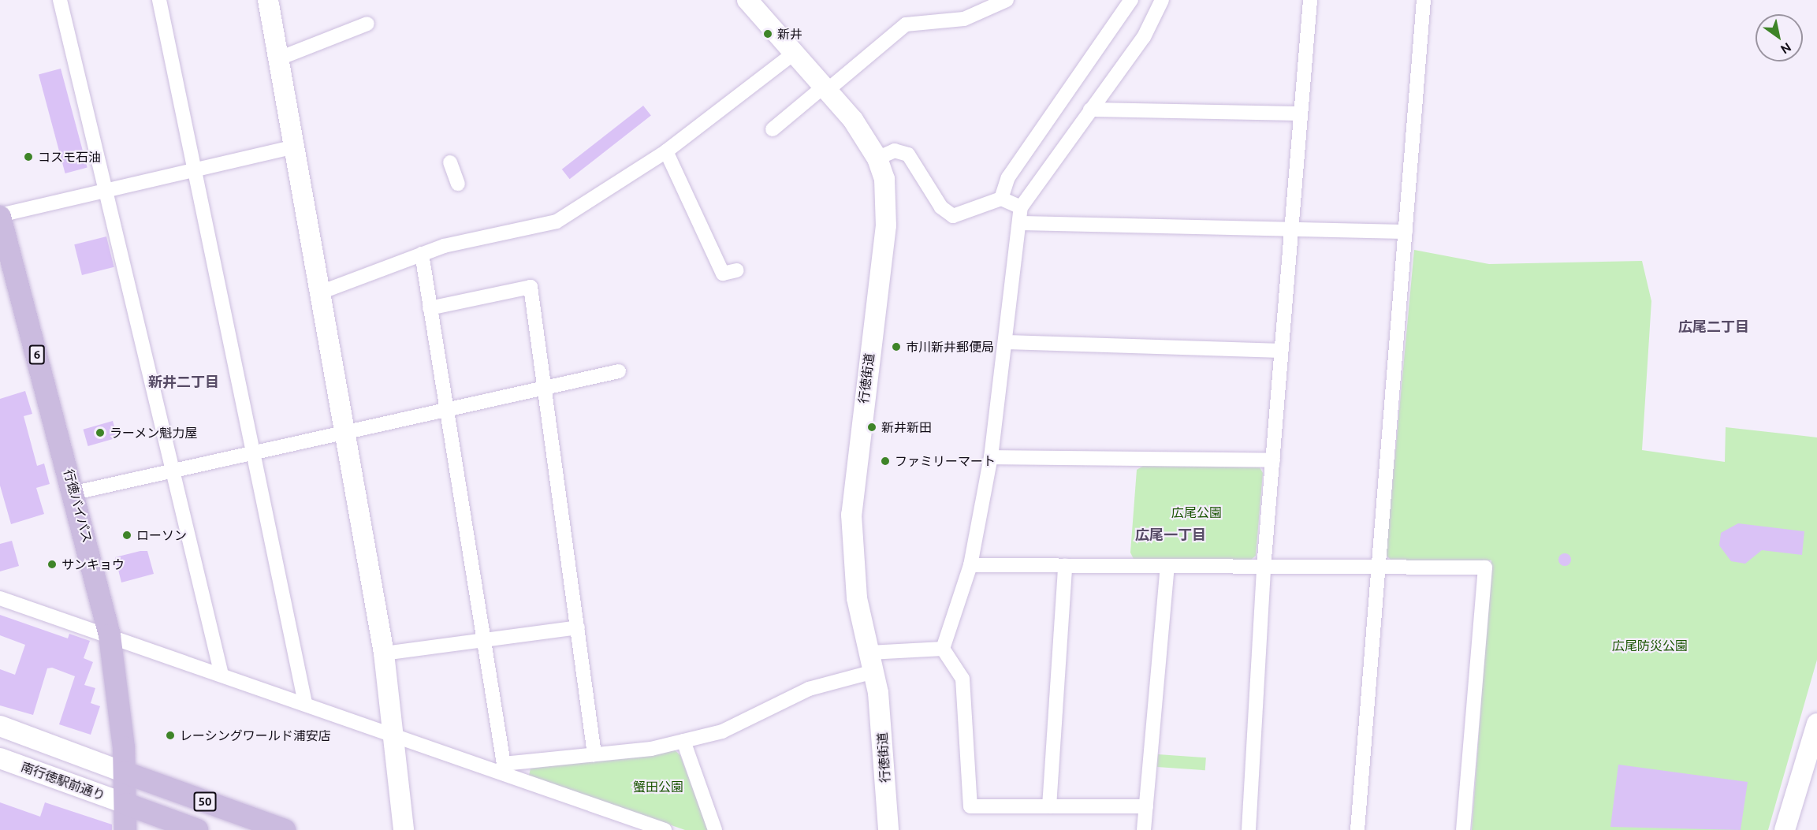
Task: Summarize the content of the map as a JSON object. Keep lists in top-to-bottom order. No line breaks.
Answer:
{"streets":{"main road":["6","行徳バイパス","50"],"street":["行徳街道","南行徳駅前通り"]},"crossings":[["行徳バイパス","南行徳駅前通り"],["行徳バイパス","50"],["南行徳駅前通り","50"]],"districts":["広尾二丁目","新井二丁目","広尾一丁目"],"parks":["広尾公園","広尾防災公園","蟹田公園"],"places":["新井","コスモ石油","市川新井郵便局","新井新田","ラーメン魁力屋","ファミリーマート","ローソン","サンキョウ","レーシングワールド浦安店"],"north":"bottom right"}
